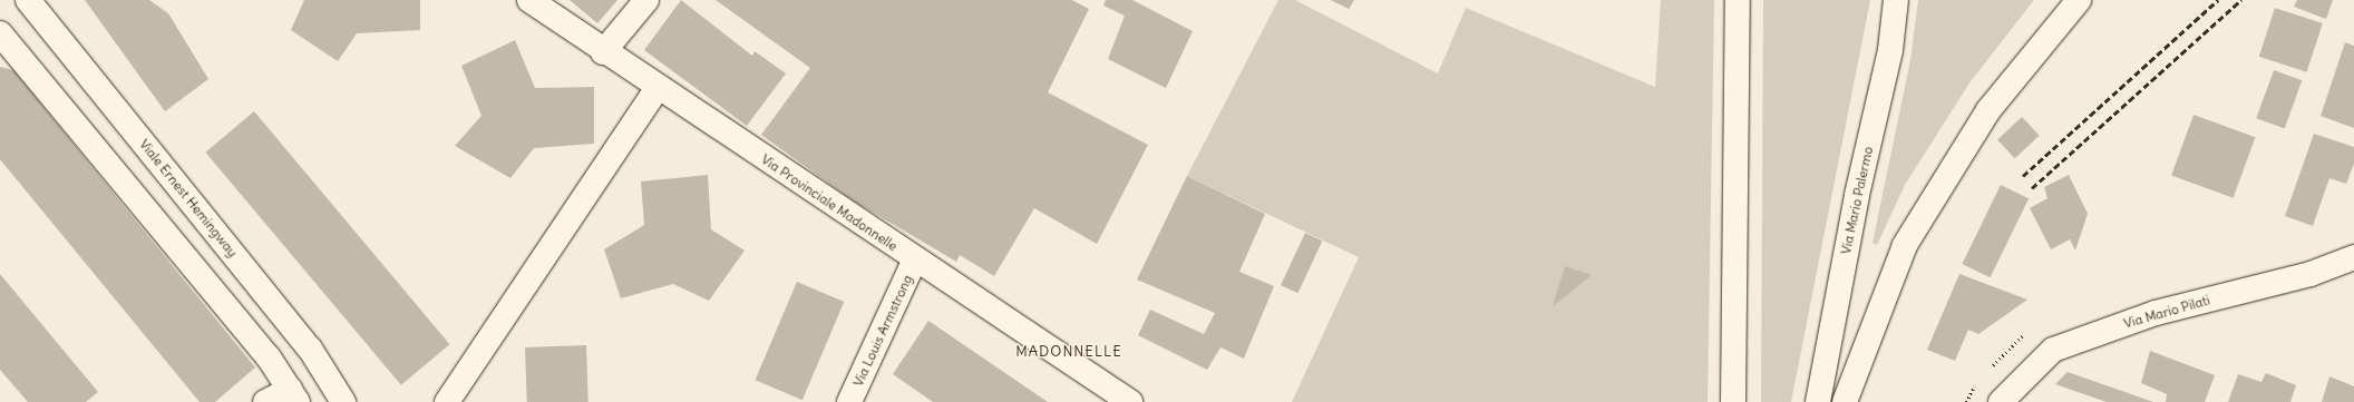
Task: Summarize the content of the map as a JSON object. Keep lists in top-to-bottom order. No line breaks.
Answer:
{"streets":{"street":["Viale Ernest Hemingway","Via Mario Palermo","Via Provinciale Madonnelle","Via Mario Pilati","Via Louis Armstrong"]},"crossings":[["Via Provinciale Madonnelle","Via Louis Armstrong"]],"districts":["MADONNELLE"]}
